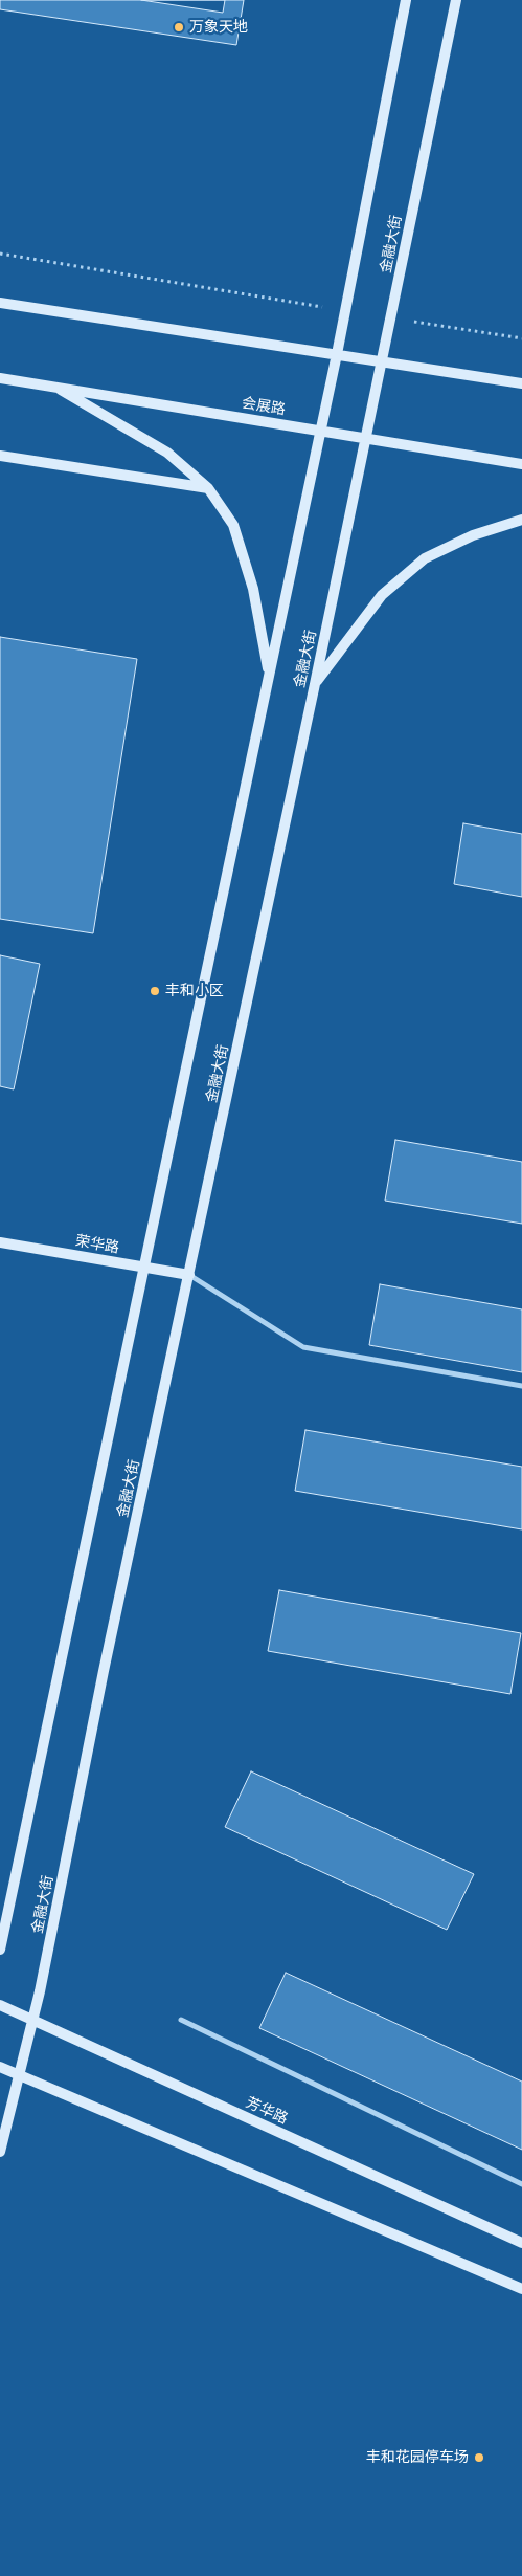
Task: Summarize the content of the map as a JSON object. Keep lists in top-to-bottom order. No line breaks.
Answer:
{"streets":{"street":["金融大街","会展路","荣华路","芳华路"]},"crossings":[["金融大街","会展路"],["金融大街","荣华路"],["金融大街","芳华路"]],"places":["万象天地","丰和小区","丰和花园停车场"]}
